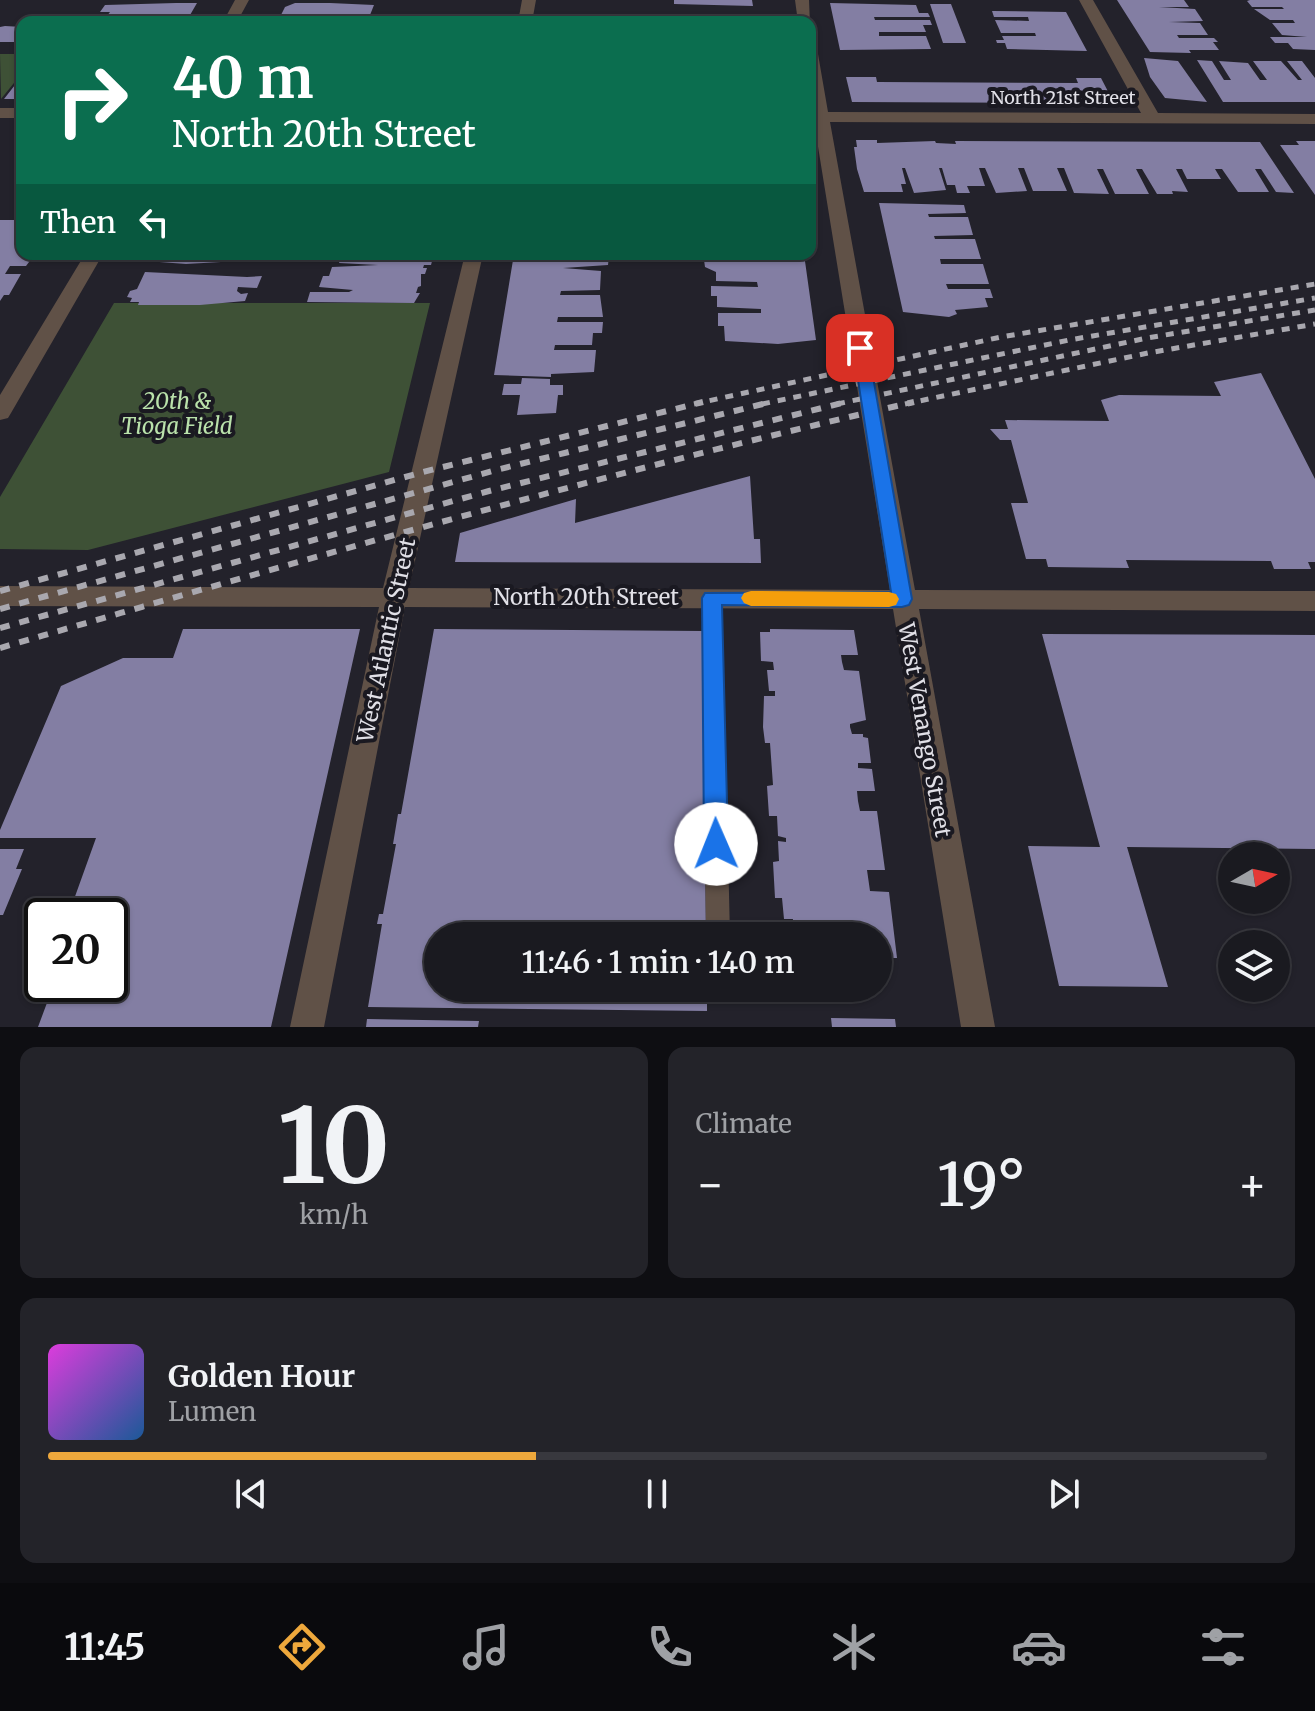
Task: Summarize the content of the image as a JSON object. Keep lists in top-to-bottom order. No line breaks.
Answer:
{"streets":{"street":["North 21st Street","North 20th Street","West Atlantic Street","West Venango Street"]},"crossings":[["North 20th Street","West Atlantic Street"],["North 20th Street","West Venango Street"]],"parks":["20th & Tioga Field"],"north":"right","page":{"turn":["40 m","North 20th Street"],"then":"Then","limit":"20","trip":"11:46 · 1 min · 140 m","tile":[["10","km/h"],"Climate"],"heat":["−","19°","+"],"song":["Golden Hour","Lumen"],"tabs":"11:45"}}
